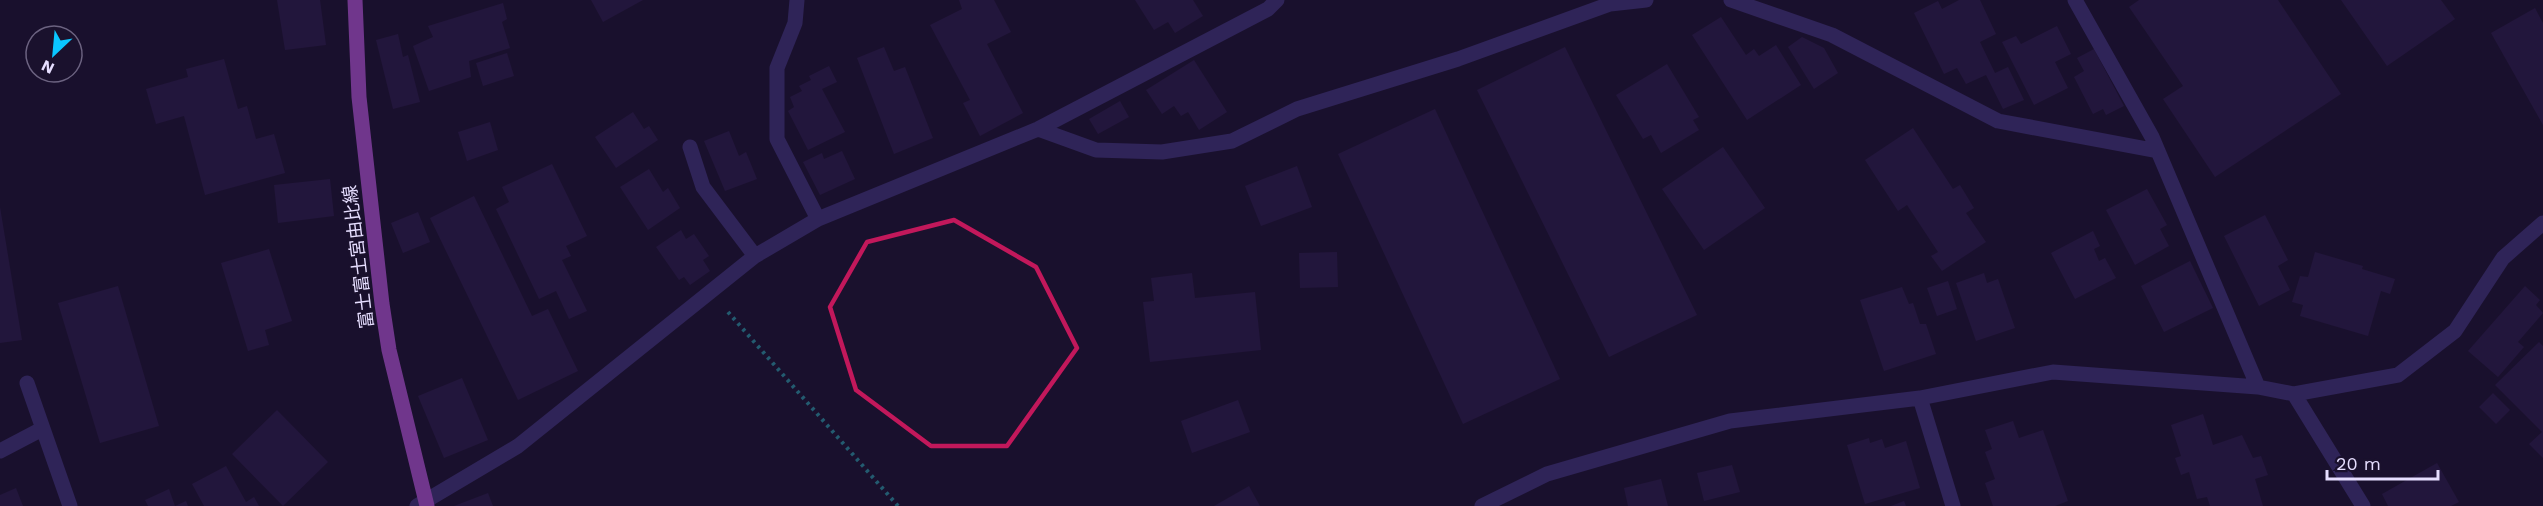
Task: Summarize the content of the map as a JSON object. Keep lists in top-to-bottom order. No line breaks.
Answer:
{"streets":{"main road":["富士富士宮由比線"]},"scale_bar":"20 m","north":"bottom left"}
